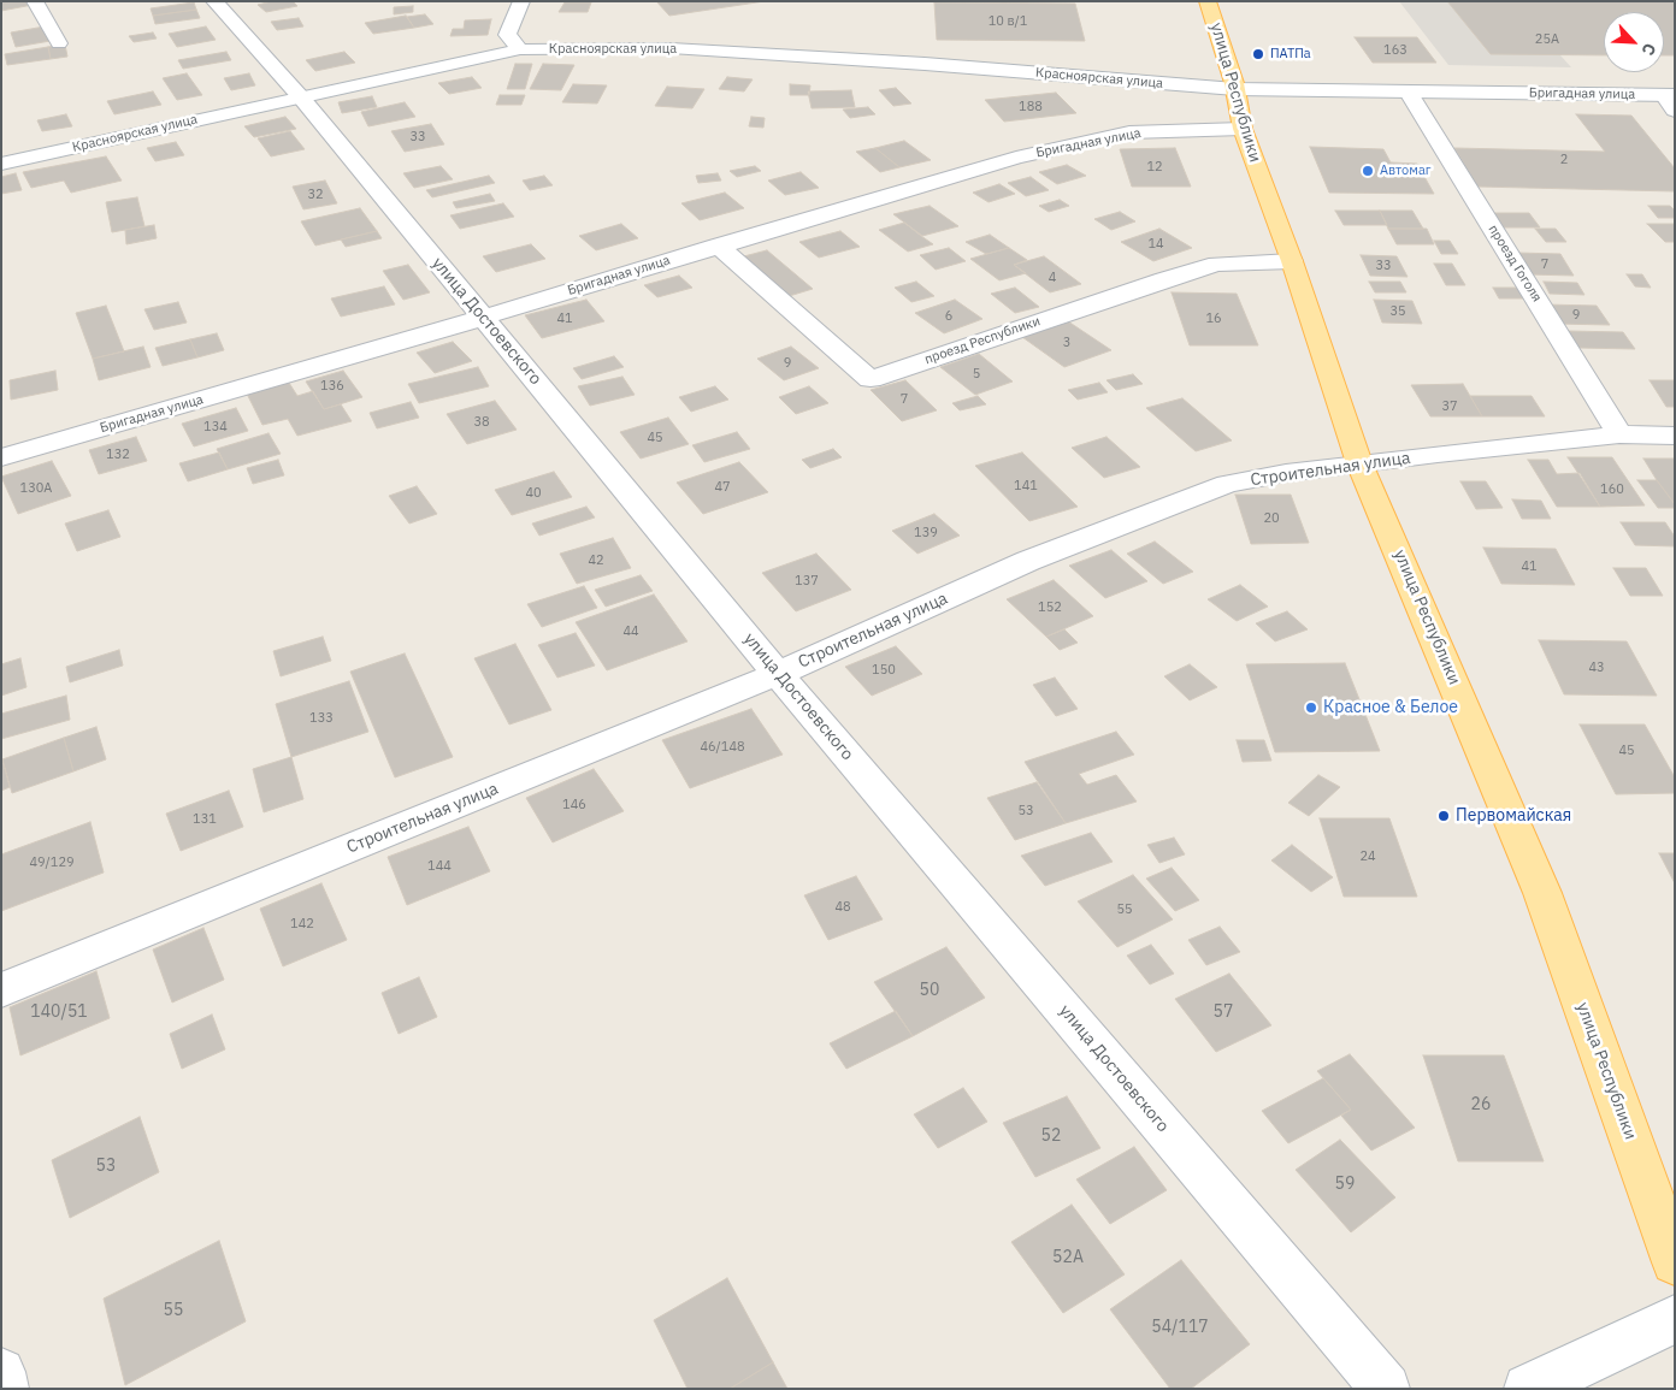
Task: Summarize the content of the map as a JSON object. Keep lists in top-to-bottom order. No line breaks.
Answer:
{"streets":{"main road":["улица Республики"],"street":["Красноярская улица","Бригадная улица","проезд Гоголя","улица Достоевского","проезд Республики","Строительная улица"]},"crossings":[["Красноярская улица","улица Республики"],["Красноярская улица","Бригадная улица"],["Красноярская улица","улица Достоевского"],["улица Республики","Бригадная улица"],["улица Республики","проезд Республики"],["улица Республики","Строительная улица"],["Бригадная улица","проезд Гоголя"],["Бригадная улица","улица Достоевского"],["Бригадная улица","проезд Республики"],["проезд Гоголя","Строительная улица"],["улица Достоевского","Строительная улица"]],"places":["ПАТПа","Автомаг","Красное & Белое","Первомайская"],"house_numbers":["10 в/1","25А","163","188","33","2","12","32","14","7","33","4","35","9","6","41","16","3","9","5","136","7","37","38","134","45","132","141","47","130А","160","40","20","139","42","41","137","152","44","43","150","133","46/148","45","146","53","131","24","49/129","144","48","55","142","50","140/51","57","26","52","53","59","52А","55","54/117"],"north":"bottom right"}
